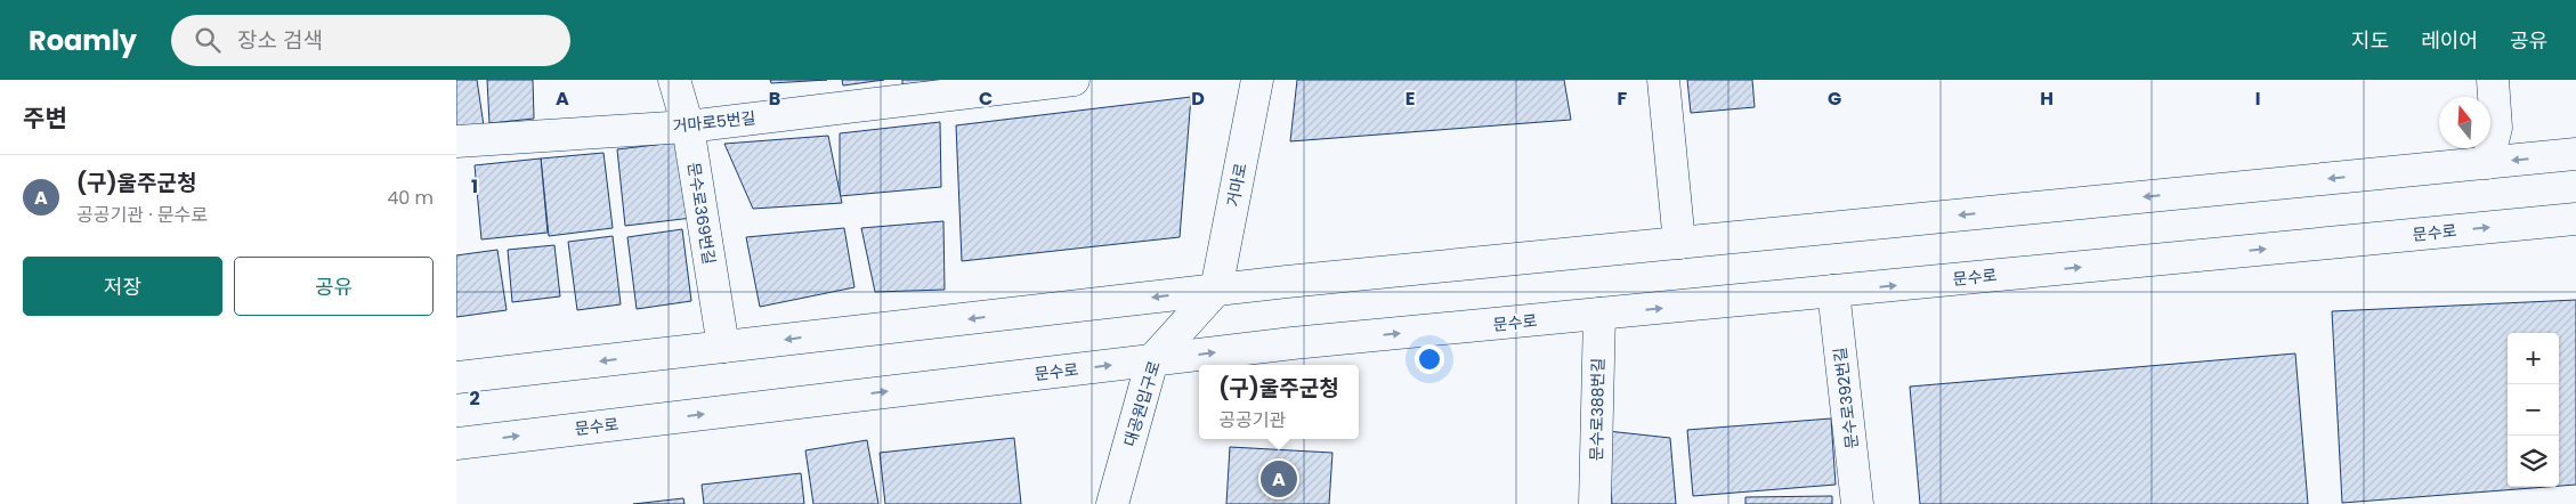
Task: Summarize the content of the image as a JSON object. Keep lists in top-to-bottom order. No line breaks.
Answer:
{"streets":{"main road":["거마로5번길","거마로","문수로369번길","문수로","문수로392번길","대공원입구로","문수로388번길"]},"crossings":[["거마로5번길","문수로369번길"],["거마로","대공원입구로"],["문수로","문수로392번길"],["문수로","대공원입구로"],["문수로","문수로388번길"]],"north":"top","page":{"header":"Roamly","search":"장소 검색","nav":["지도","레이어","공유"],"heading":"주변","list":[{"mark":"A","name":"(구)울주군청","note":"공공기관 · 문수로","value":"40 m"}],"buttons":["저장","공유"],"map_buttons":["+","−"],"popup":["(구)울주군청","공공기관"],"pins":"A"},"grid":{"columns":["A","B","C","D","E","F","G","H","I"],"rows":["1","2"]}}
